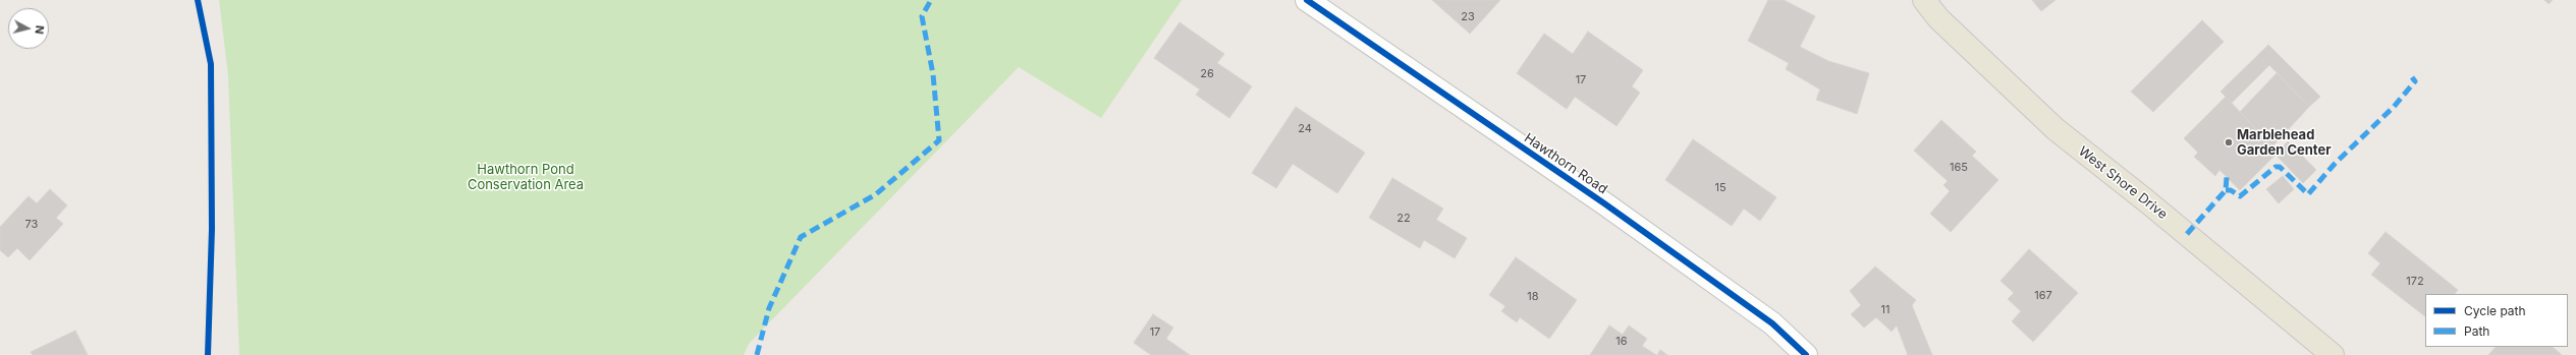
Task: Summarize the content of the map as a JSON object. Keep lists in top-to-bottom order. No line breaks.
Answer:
{"streets":{"main road":["West Shore Drive"],"street":["Hawthorn Road"]},"parks":["Hawthorn Pond Conservation Area"],"places":["Marblehead Garden Center"],"house_numbers":["23","26","17","24","165","15","22","73","172","167","18","11","17","16"],"legend":["Cycle path","Path"],"north":"right"}
